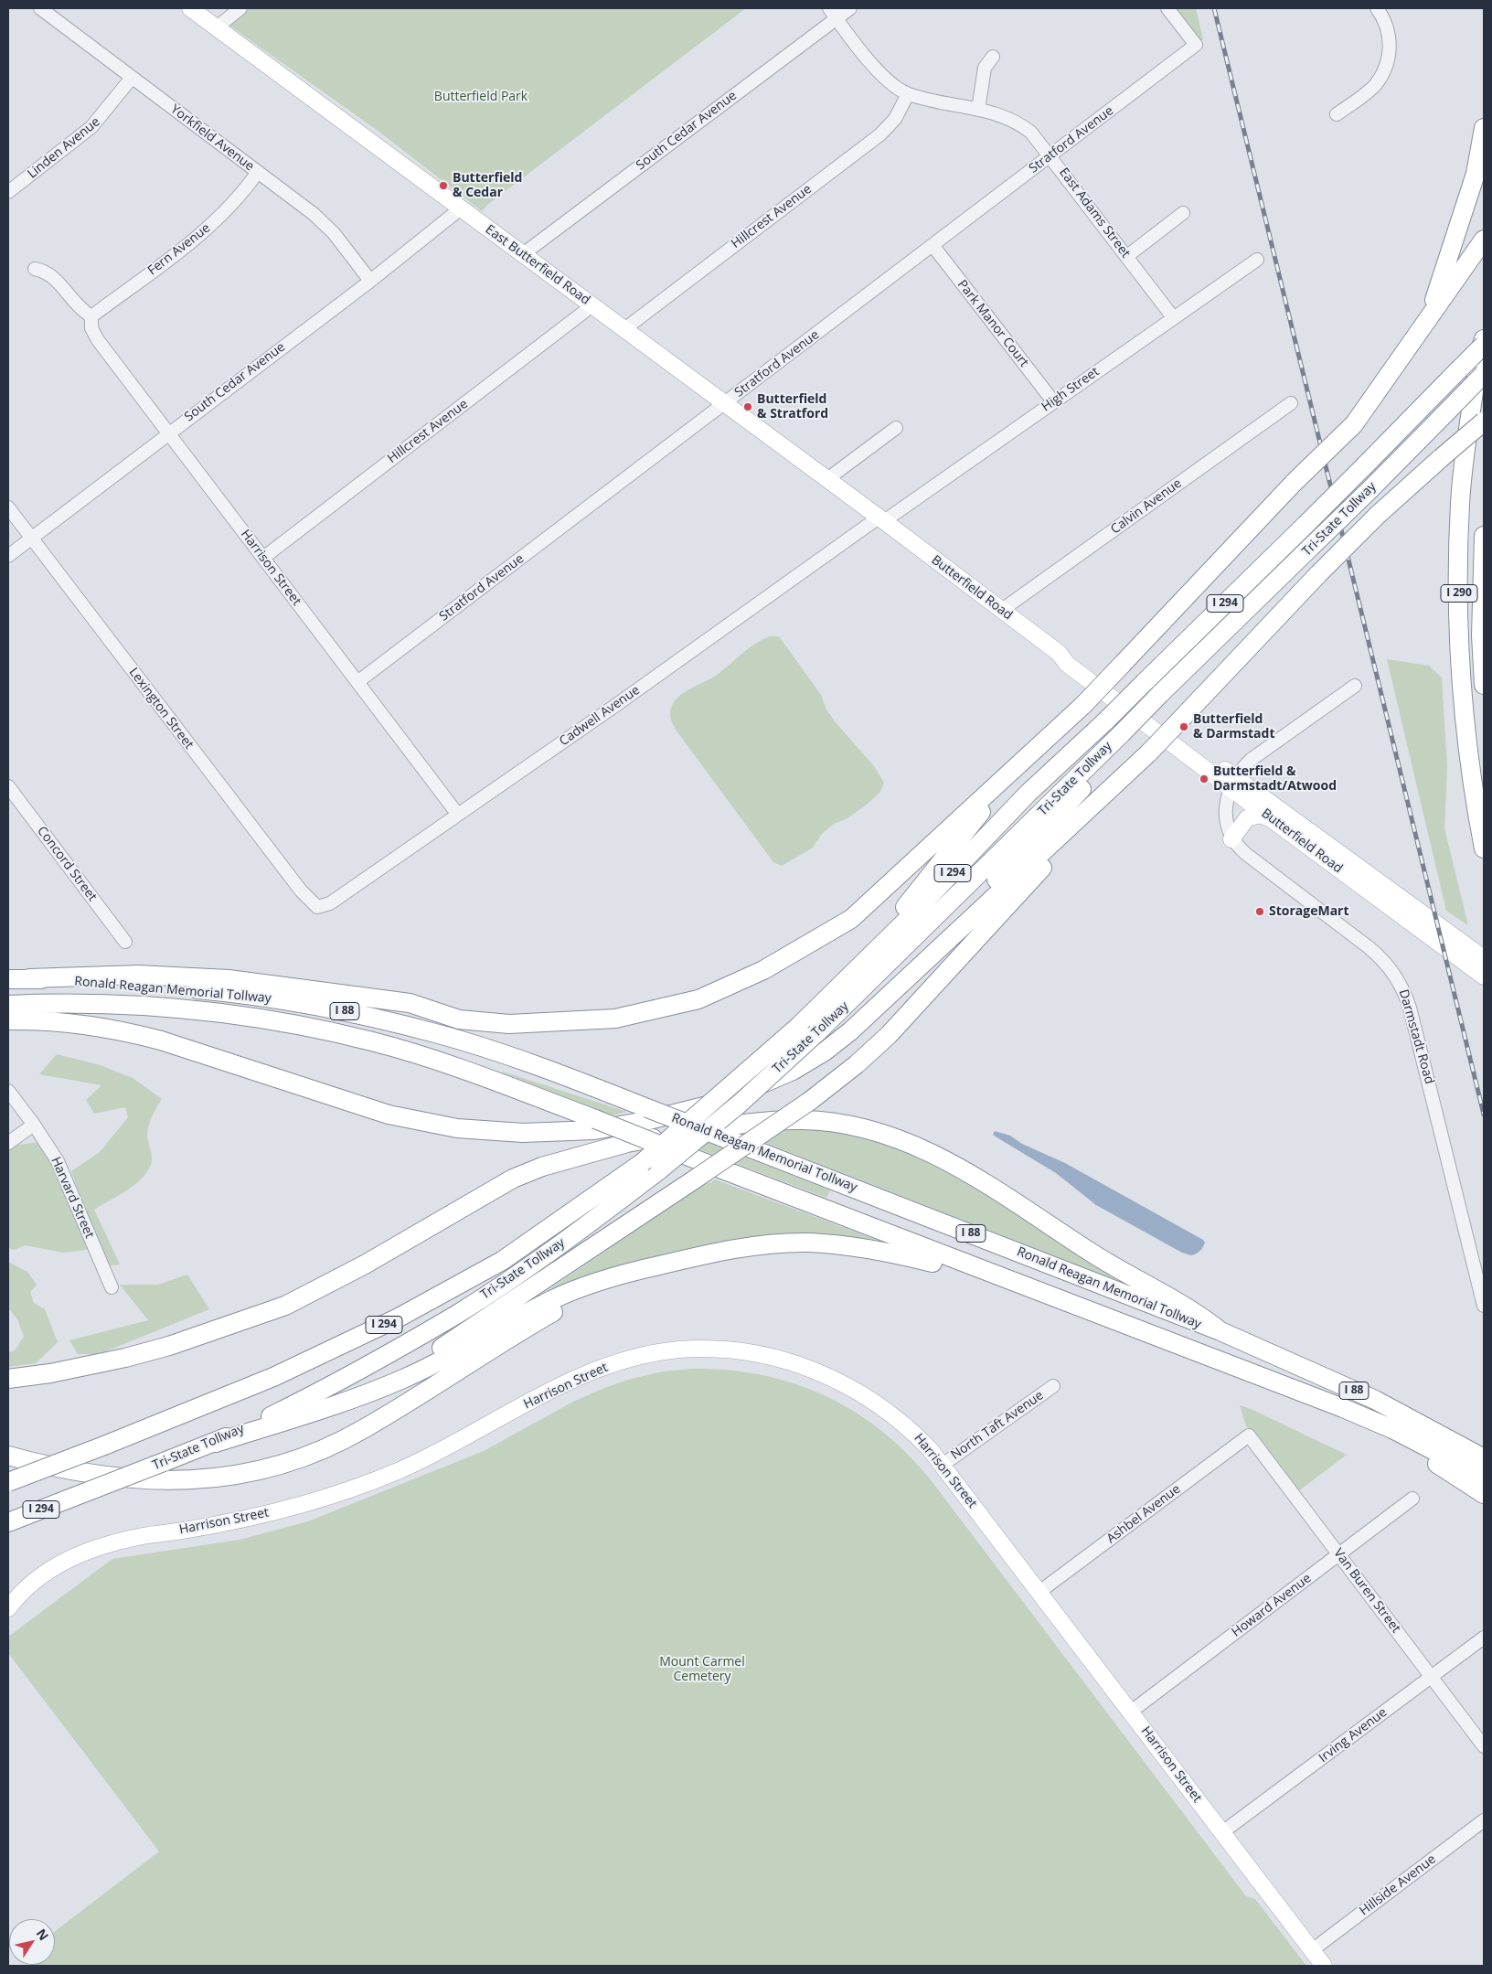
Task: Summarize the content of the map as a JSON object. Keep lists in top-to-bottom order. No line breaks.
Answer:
{"streets":{"highway":["Tri-State Tollway","I 290","I 294","Ronald Reagan Memorial Tollway","I 88"],"main road":["East Butterfield Road","Harrison Street","Butterfield Road"],"street":["South Cedar Avenue","Yorkfield Avenue","Stratford Avenue","Linden Avenue","East Adams Street","Hillcrest Avenue","Fern Avenue","Park Manor Court","High Street","Calvin Avenue","Lexington Street","Cadwell Avenue","Concord Street","Darmstadt Road","Harvard Street","North Taft Avenue","Ashbel Avenue","Van Buren Street","Howard Avenue","Irving Avenue","Hillside Avenue"]},"crossings":[["South Cedar Avenue","Yorkfield Avenue"],["South Cedar Avenue","East Adams Street"],["South Cedar Avenue","East Butterfield Road"],["South Cedar Avenue","Harrison Street"],["South Cedar Avenue","Lexington Street"],["Yorkfield Avenue","Linden Avenue"],["Yorkfield Avenue","Fern Avenue"],["Stratford Avenue","East Adams Street"],["Stratford Avenue","East Butterfield Road"],["Stratford Avenue","Park Manor Court"],["Stratford Avenue","Harrison Street"],["East Adams Street","Hillcrest Avenue"],["East Adams Street","High Street"],["Hillcrest Avenue","East Butterfield Road"],["Hillcrest Avenue","Harrison Street"],["Fern Avenue","Harrison Street"],["East Butterfield Road","High Street"],["East Butterfield Road","Butterfield Road"],["East Butterfield Road","Cadwell Avenue"],["Park Manor Court","High Street"],["High Street","Butterfield Road"],["High Street","Cadwell Avenue"],["Calvin Avenue","Butterfield Road"],["Harrison Street","Cadwell Avenue"],["Harrison Street","North Taft Avenue"],["Harrison Street","Ashbel Avenue"],["Harrison Street","Howard Avenue"],["Harrison Street","Irving Avenue"],["Harrison Street","Hillside Avenue"],["Butterfield Road","Cadwell Avenue"],["Lexington Street","Cadwell Avenue"],["Ashbel Avenue","Van Buren Street"],["Van Buren Street","Howard Avenue"],["Van Buren Street","Irving Avenue"]],"parks":["Butterfield Park","Mount Carmel Cemetery"],"places":["Butterfield & Cedar","Butterfield & Stratford","Butterfield & Darmstadt","Butterfield & Darmstadt/Atwood","StorageMart"],"north":"top right"}
